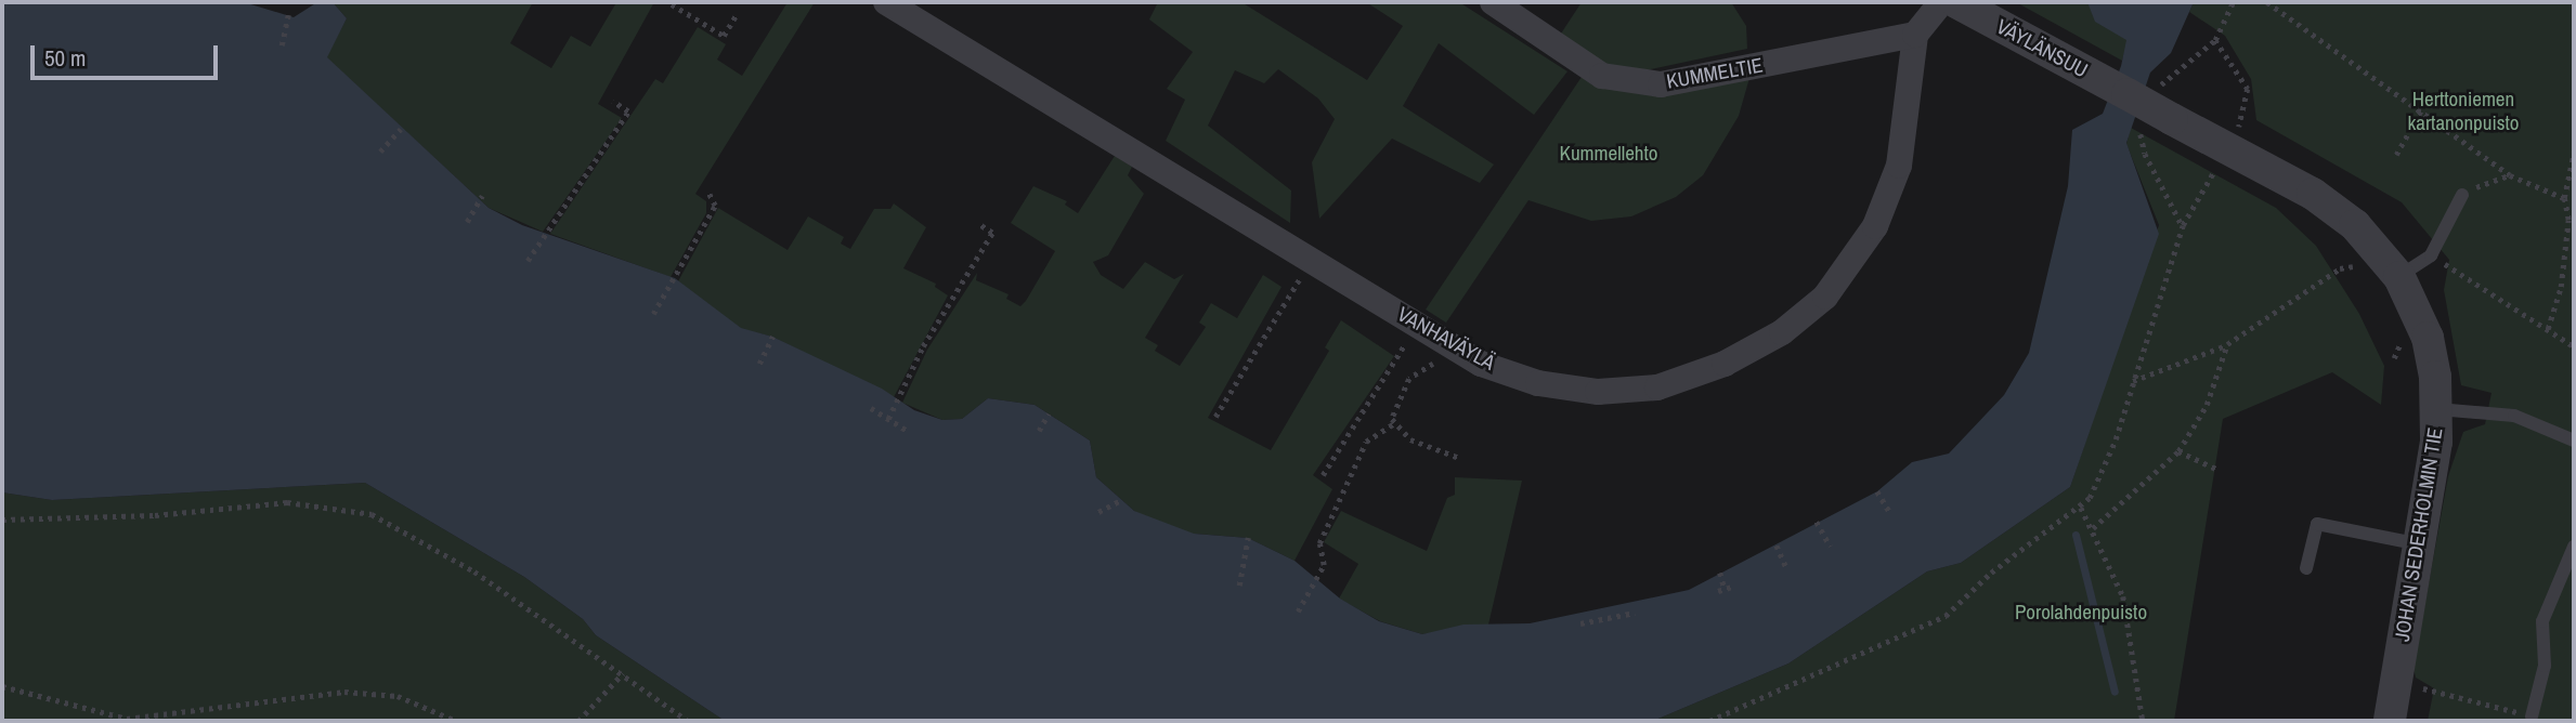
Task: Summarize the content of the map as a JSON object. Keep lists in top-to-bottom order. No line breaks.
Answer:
{"streets":{"street":["VÄYLÄNSUU","KUMMELTIE","VANHAVÄYLÄ","JOHAN SEDERHOLMIN TIE"]},"crossings":[["VÄYLÄNSUU","JOHAN SEDERHOLMIN TIE"],["KUMMELTIE","VANHAVÄYLÄ"]],"parks":["Herttoniemen kartanonpuisto","Kummellehto","Porolahdenpuisto"],"scale_bar":"50 m"}
